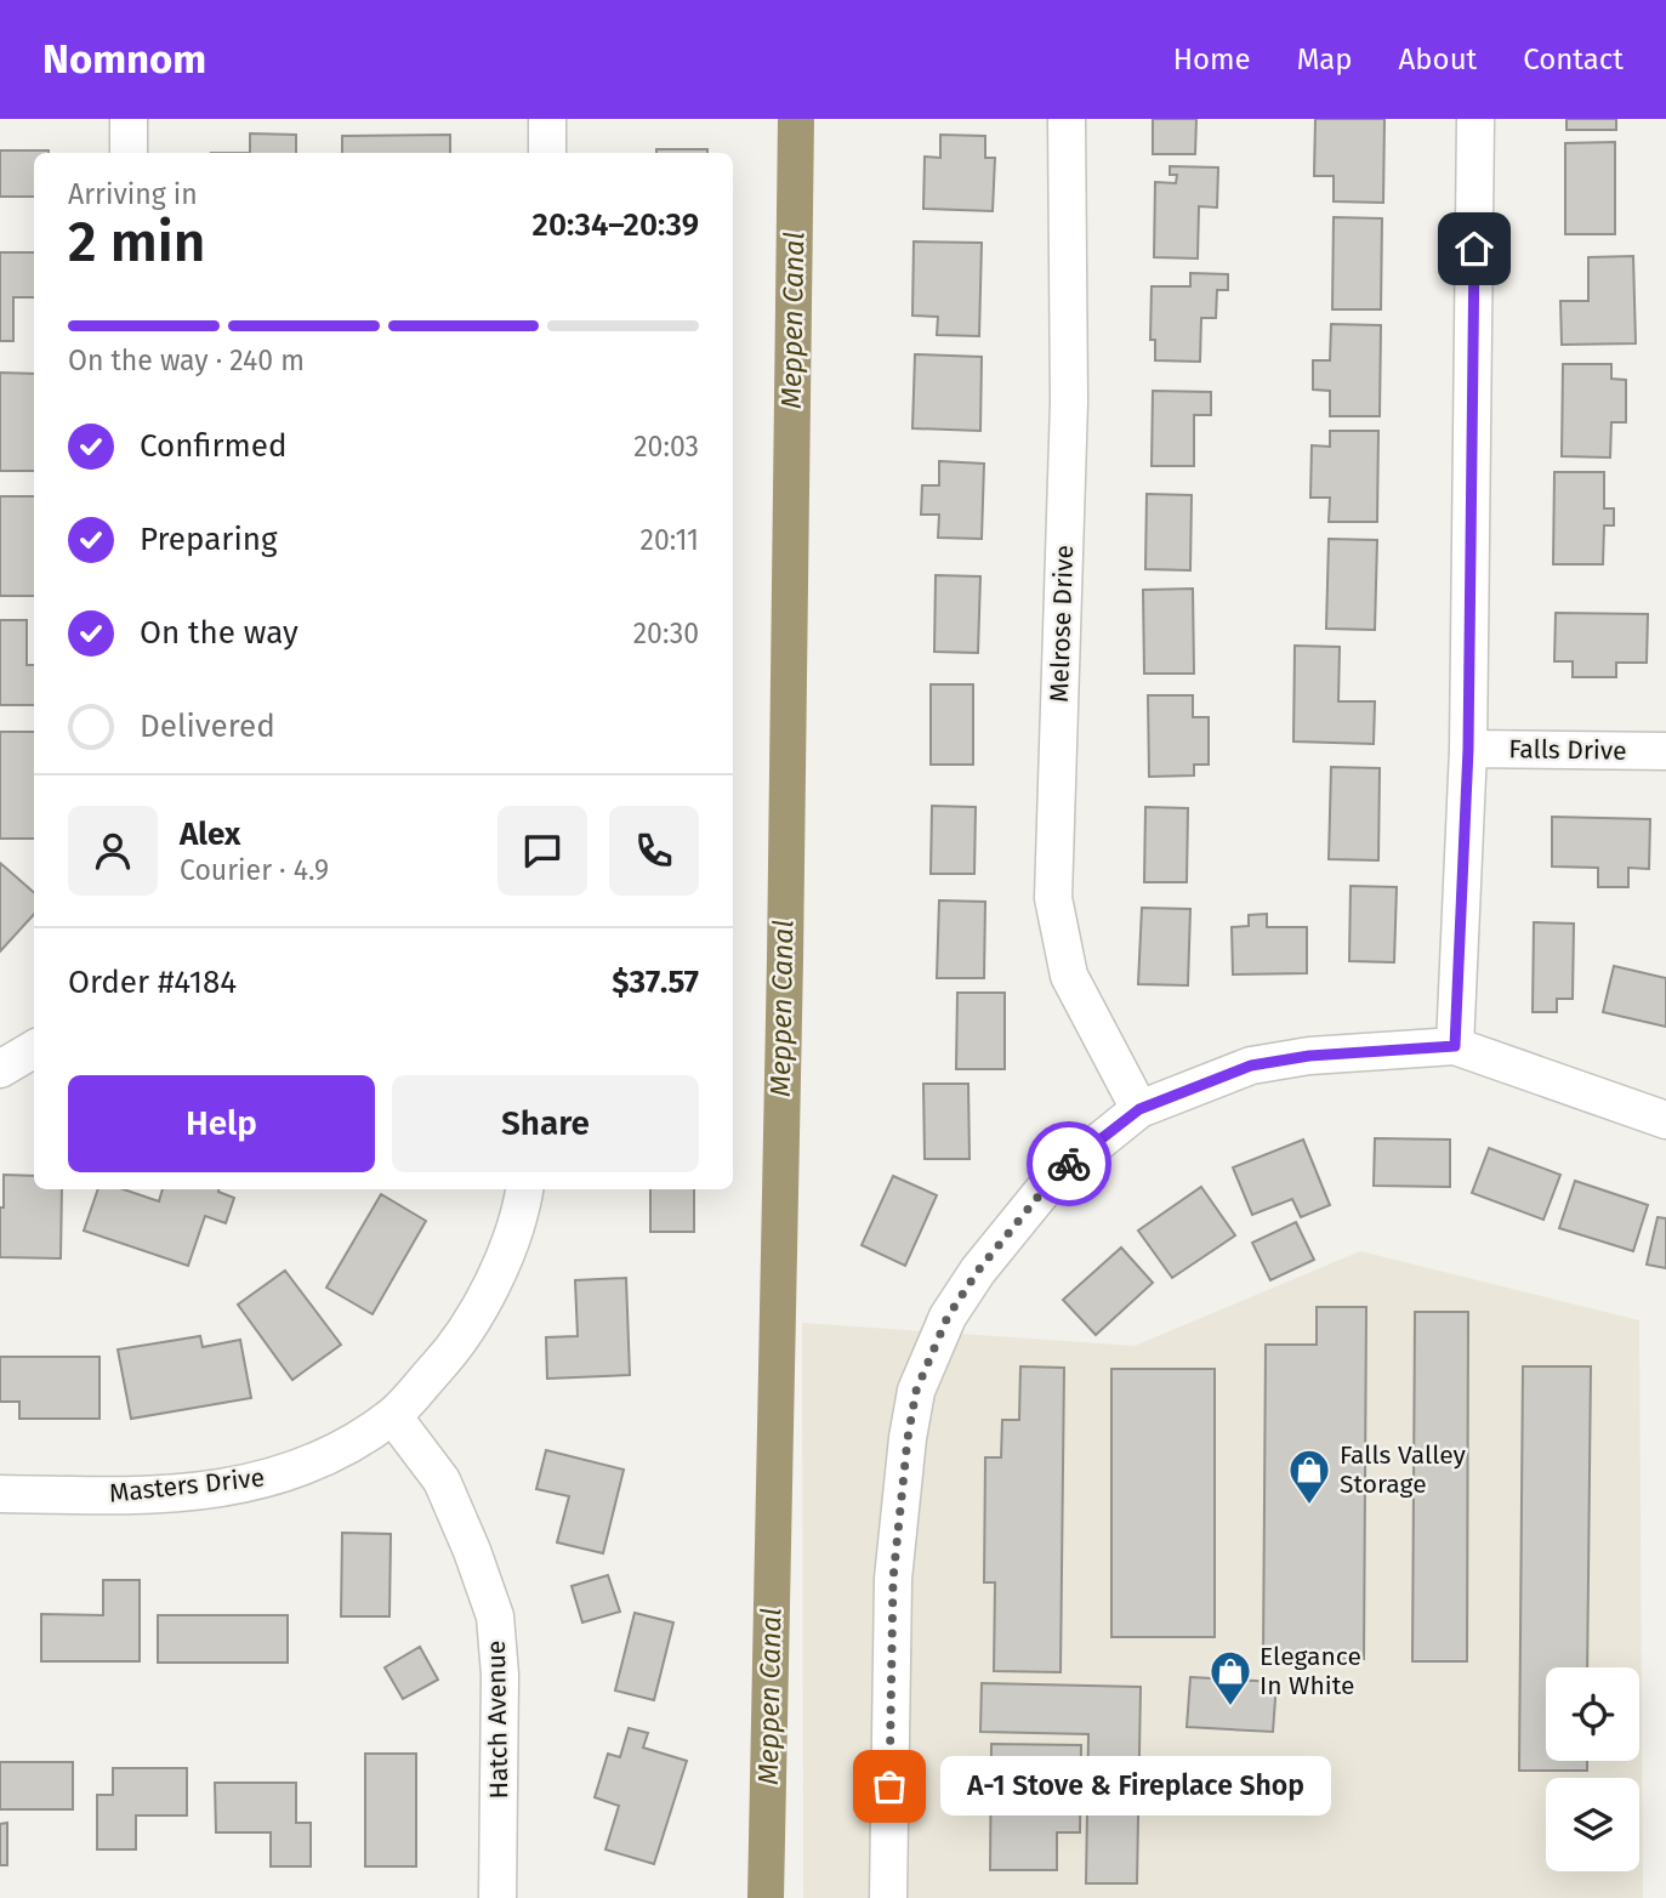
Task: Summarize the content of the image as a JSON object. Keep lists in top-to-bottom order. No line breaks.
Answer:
{"streets":{"street":["Melrose Drive","Falls Drive","Masters Drive","Hatch Avenue"]},"crossings":[["Masters Drive","Hatch Avenue"]],"water":["Meppen Canal"],"places":{"shop":["Falls Valley Storage","Elegance In White"],"other":["A-1 Stove & Fireplace Shop"]},"page":{"header":"Nomnom","nav":["Home","Map","About","Contact"],"heading":["2 min","Arriving in","20:34–20:39"],"panel":["Alex","Courier · 4.9","Order #4184","$37.57"],"bar":"On the way · 240 m","list":[["Confirmed","20:03"],["Preparing","20:11"],["On the way","20:30"],"Delivered"],"buttons":["Help","Share"],"bubble":"A-1 Stove & Fireplace Shop"}}
